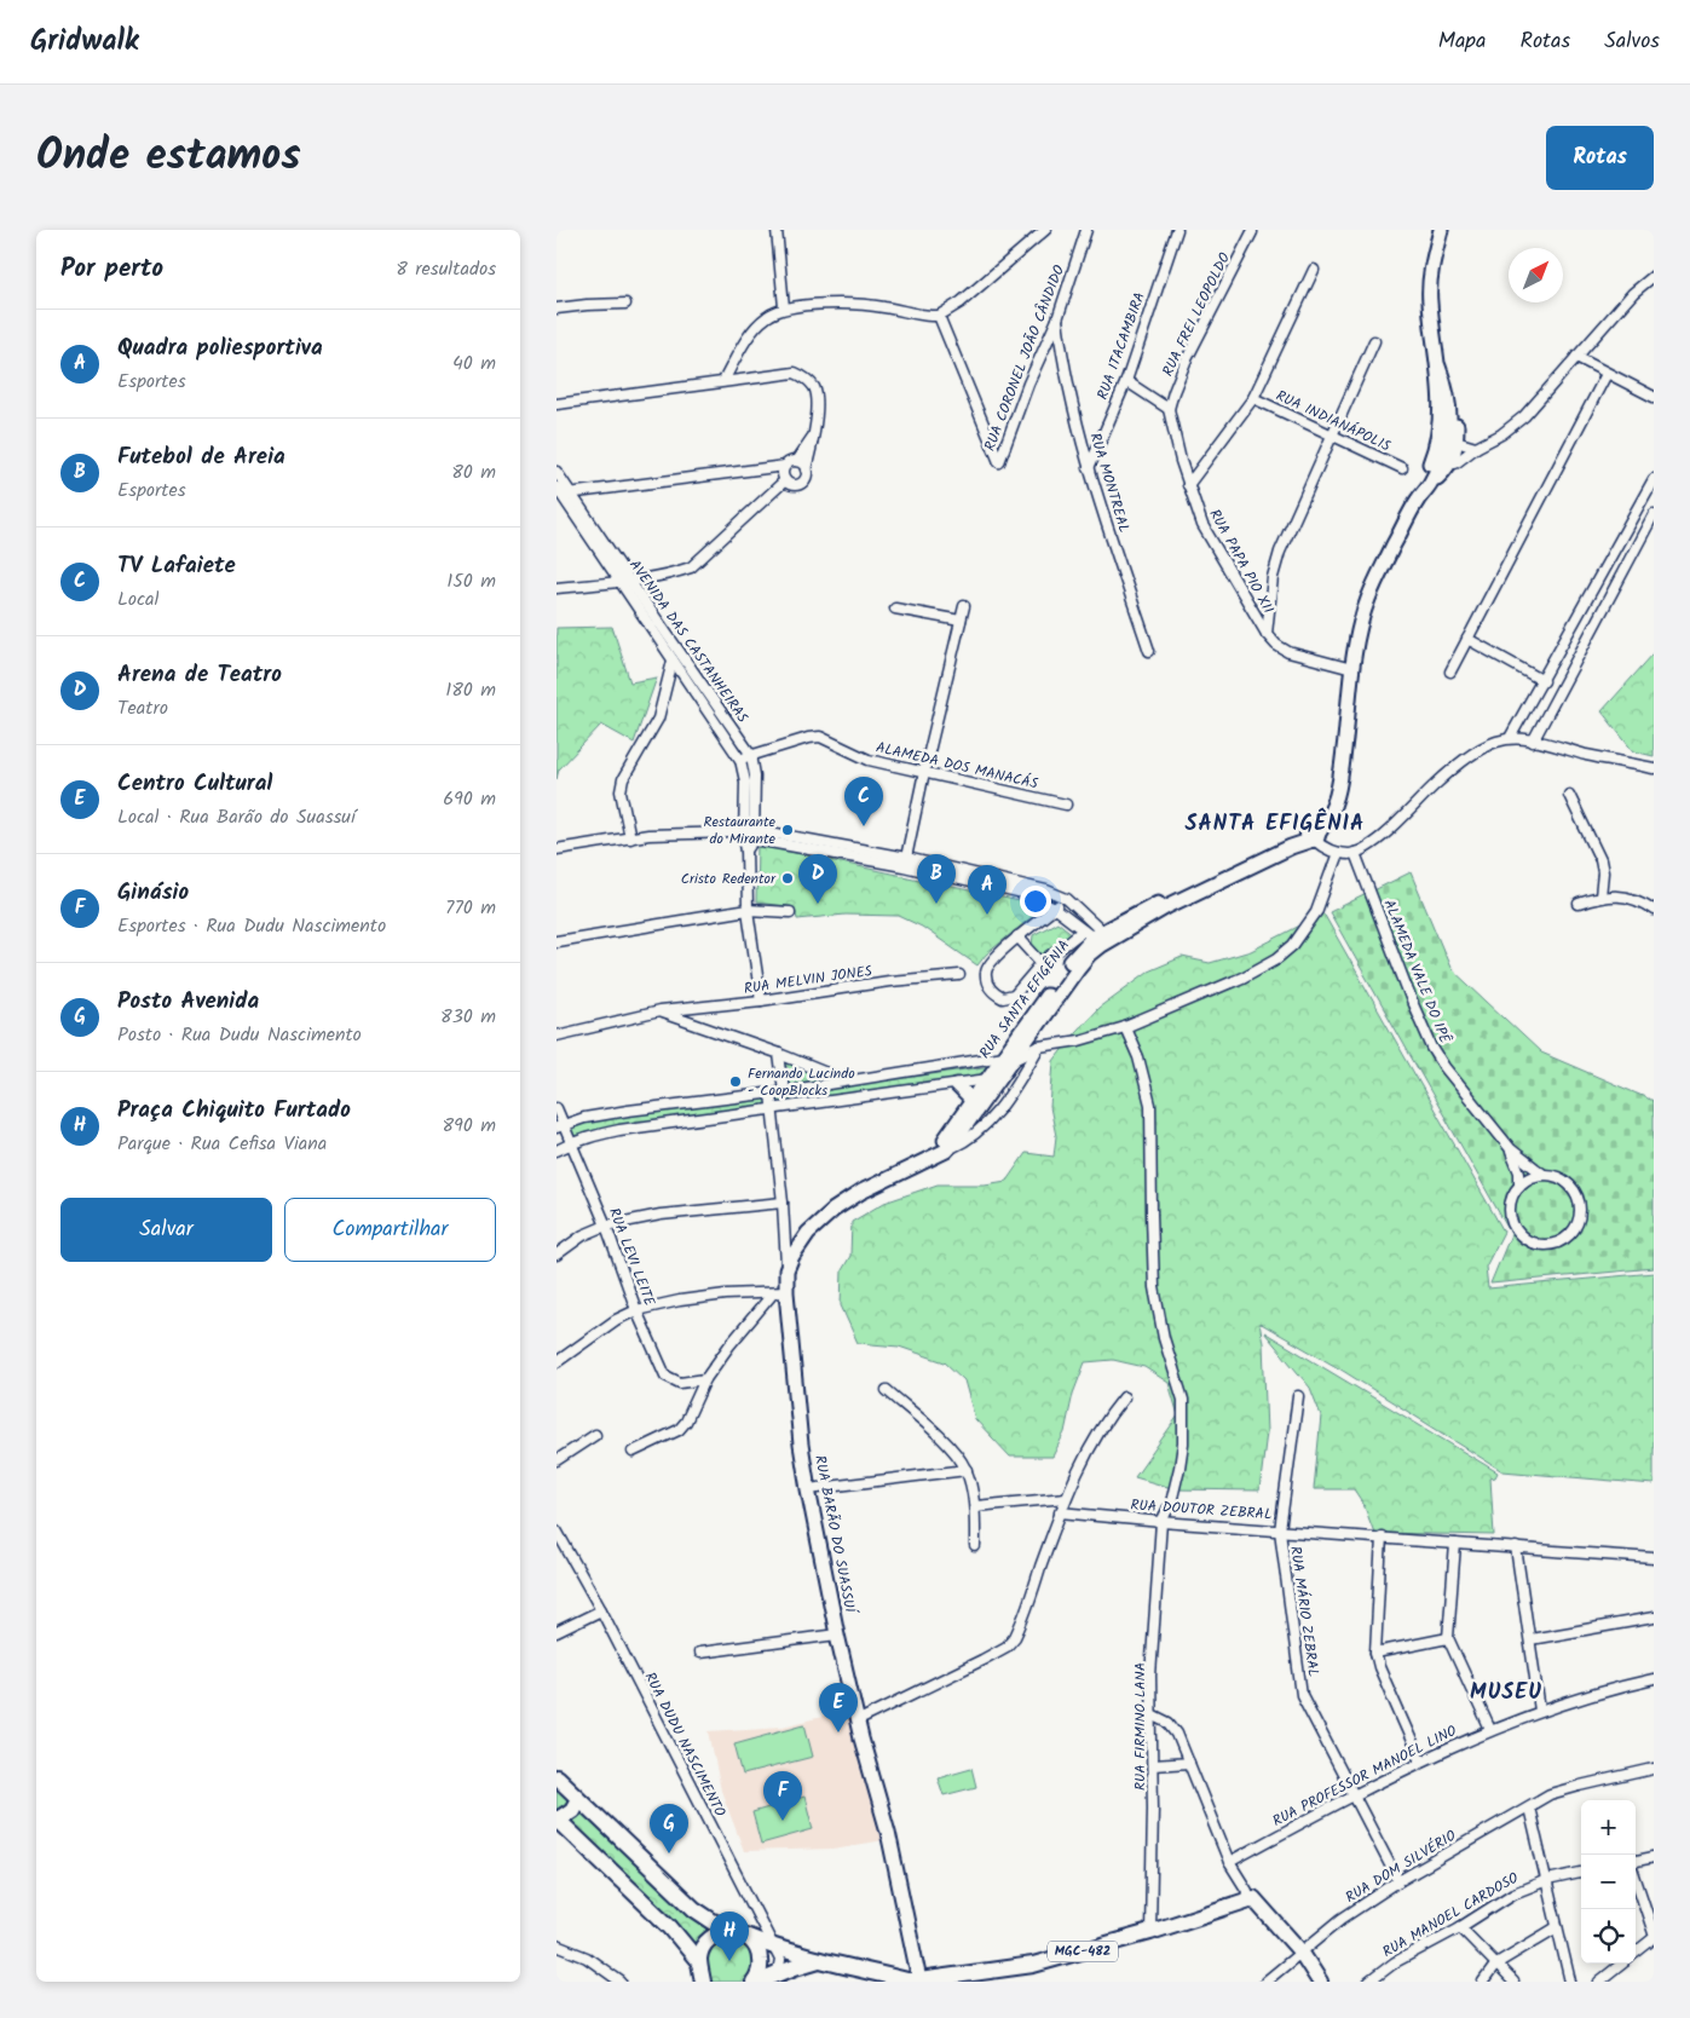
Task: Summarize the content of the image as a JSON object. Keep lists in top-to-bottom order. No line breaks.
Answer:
{"streets":{"highway":["MGC-482"],"main road":["RUA SANTA EFIGÊNIA","RUA BARÃO DO SUASSUÍ"],"street":["RUA FREI LEOPOLDO","RUA ITACAMBIRA","RUA CORONEL JOÃO CÂNDIDO","RUA INDIANÁPOLIS","RUA MONTREAL","RUA PAPA PIO XII","AVENIDA DAS CASTANHEIRAS","ALAMEDA DOS MANACÁS","ALAMEDA VALE DO IPÊ","RUA MELVIN JONES","RUA LEVI LEITE","RUA DOUTOR ZEBRAL","RUA MÁRIO ZEBRAL","RUA FIRMINO LANA","RUA DUDU NASCIMENTO","RUA PROFESSOR MANOEL LINO","RUA DOM SILVÉRIO","RUA MANOEL CARDOSO"]},"crossings":[["RUA FREI LEOPOLDO","RUA PAPA PIO XII"],["RUA ITACAMBIRA","RUA MONTREAL"],["RUA CORONEL JOÃO CÂNDIDO","RUA MONTREAL"],["AVENIDA DAS CASTANHEIRAS","ALAMEDA DOS MANACÁS"],["RUA SANTA EFIGÊNIA","RUA BARÃO DO SUASSUÍ"],["RUA DOUTOR ZEBRAL","RUA MÁRIO ZEBRAL"],["RUA DOUTOR ZEBRAL","RUA FIRMINO LANA"],["RUA BARÃO DO SUASSUÍ","MGC-482"],["RUA MÁRIO ZEBRAL","RUA PROFESSOR MANOEL LINO"],["RUA MÁRIO ZEBRAL","RUA DOM SILVÉRIO"],["RUA FIRMINO LANA","MGC-482"],["RUA DUDU NASCIMENTO","MGC-482"]],"districts":["SANTA EFIGÊNIA","MUSEU"],"places":["Restaurante do Mirante","Cristo Redentor","Fernando Lucindo - CoopBlocks"],"north":"top right","page":{"header":"Gridwalk","nav":["Mapa","Rotas","Salvos"],"title":"Onde estamos","buttons":["Rotas",["Salvar","Compartilhar"]],"heading":["Por perto","8 resultados"],"list":[{"mark":"A","name":"Quadra poliesportiva","note":"Esportes","value":"40 m"},{"mark":"B","name":"Futebol de Areia","note":"Esportes","value":"80 m"},{"mark":"C","name":"TV Lafaiete","note":"Local","value":"150 m"},{"mark":"D","name":"Arena de Teatro","note":"Teatro","value":"180 m"},{"mark":"E","name":"Centro Cultural","note":"Local · Rua Barão do Suassuí","value":"690 m"},{"mark":"F","name":"Ginásio","note":"Esportes · Rua Dudu Nascimento","value":"770 m"},{"mark":"G","name":"Posto Avenida","note":"Posto · Rua Dudu Nascimento","value":"830 m"},{"mark":"H","name":"Praça Chiquito Furtado","note":"Parque · Rua Cefisa Viana","value":"890 m"}],"pins":["C","B","D","A","E","F","G","H"],"map_buttons":["+","−"]}}
